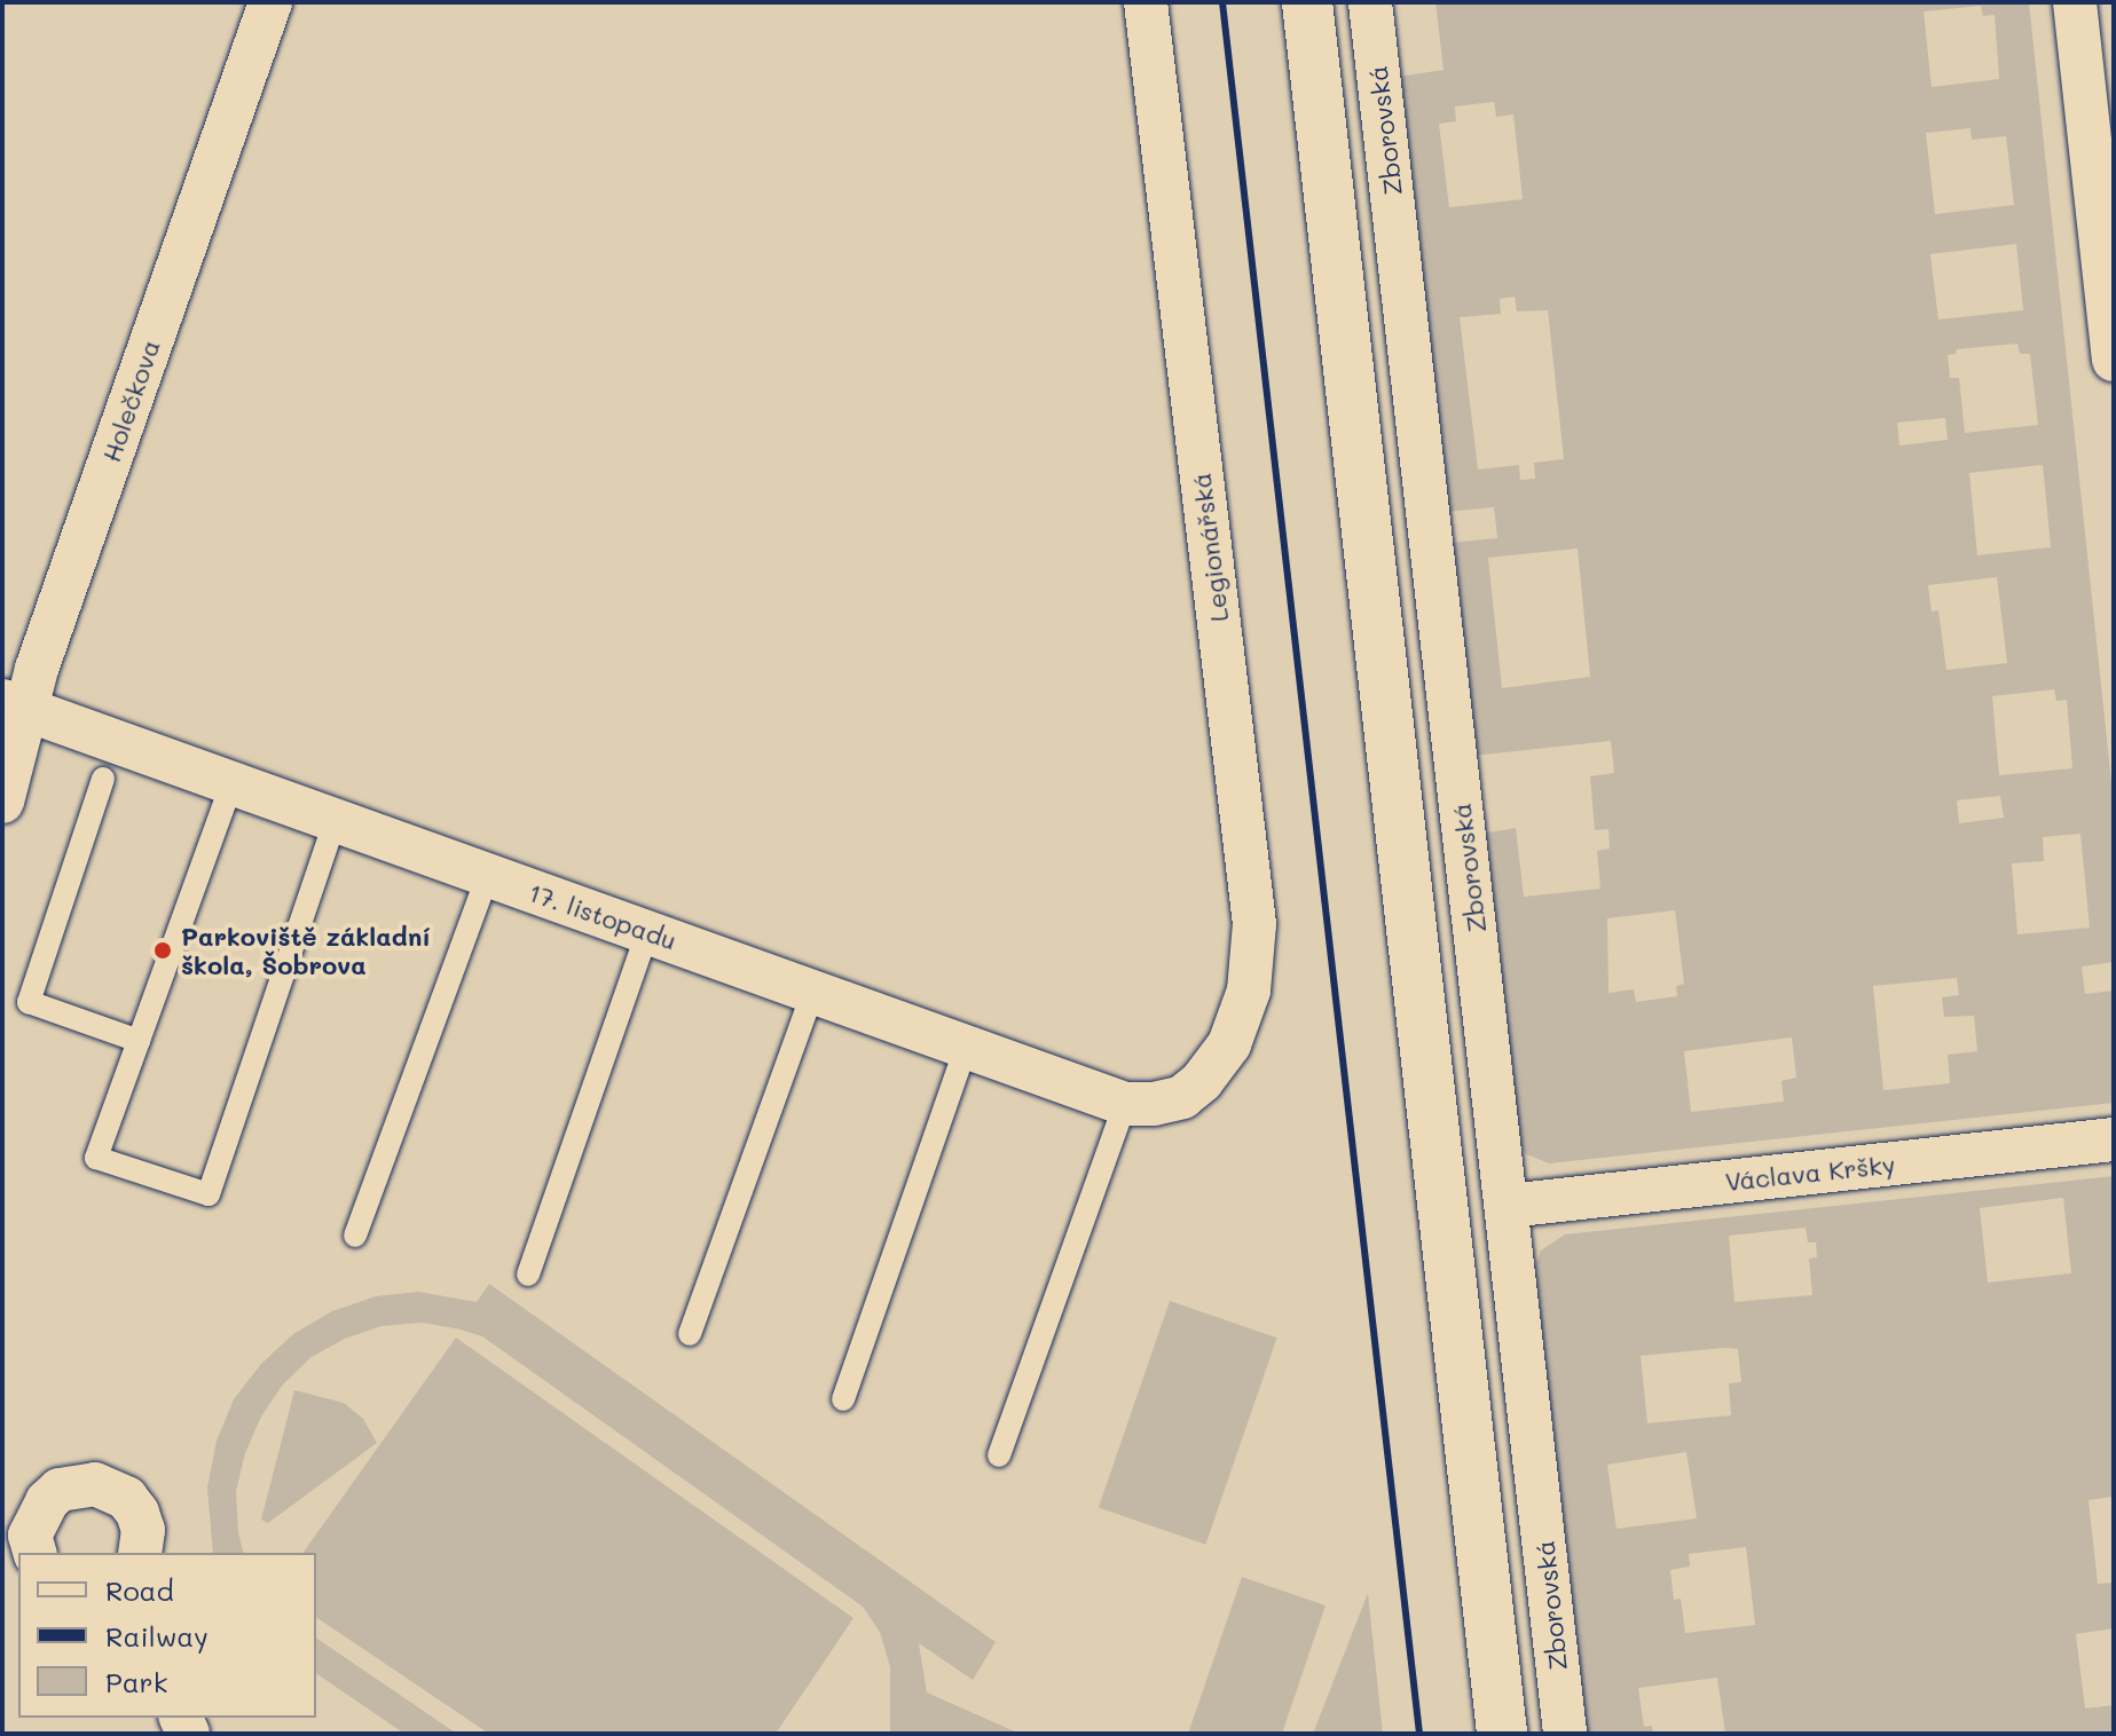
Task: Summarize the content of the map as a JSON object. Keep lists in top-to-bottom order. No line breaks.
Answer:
{"streets":{"street":["Zborovská","Holečkova","Legionářská","17. listopadu","Václava Kršky"]},"crossings":[["Zborovská","Václava Kršky"],["Holečkova","17. listopadu"],["Legionářská","17. listopadu"]],"places":["Parkoviště základní škola, Šobrova"],"legend":["Road","Railway","Park"]}
